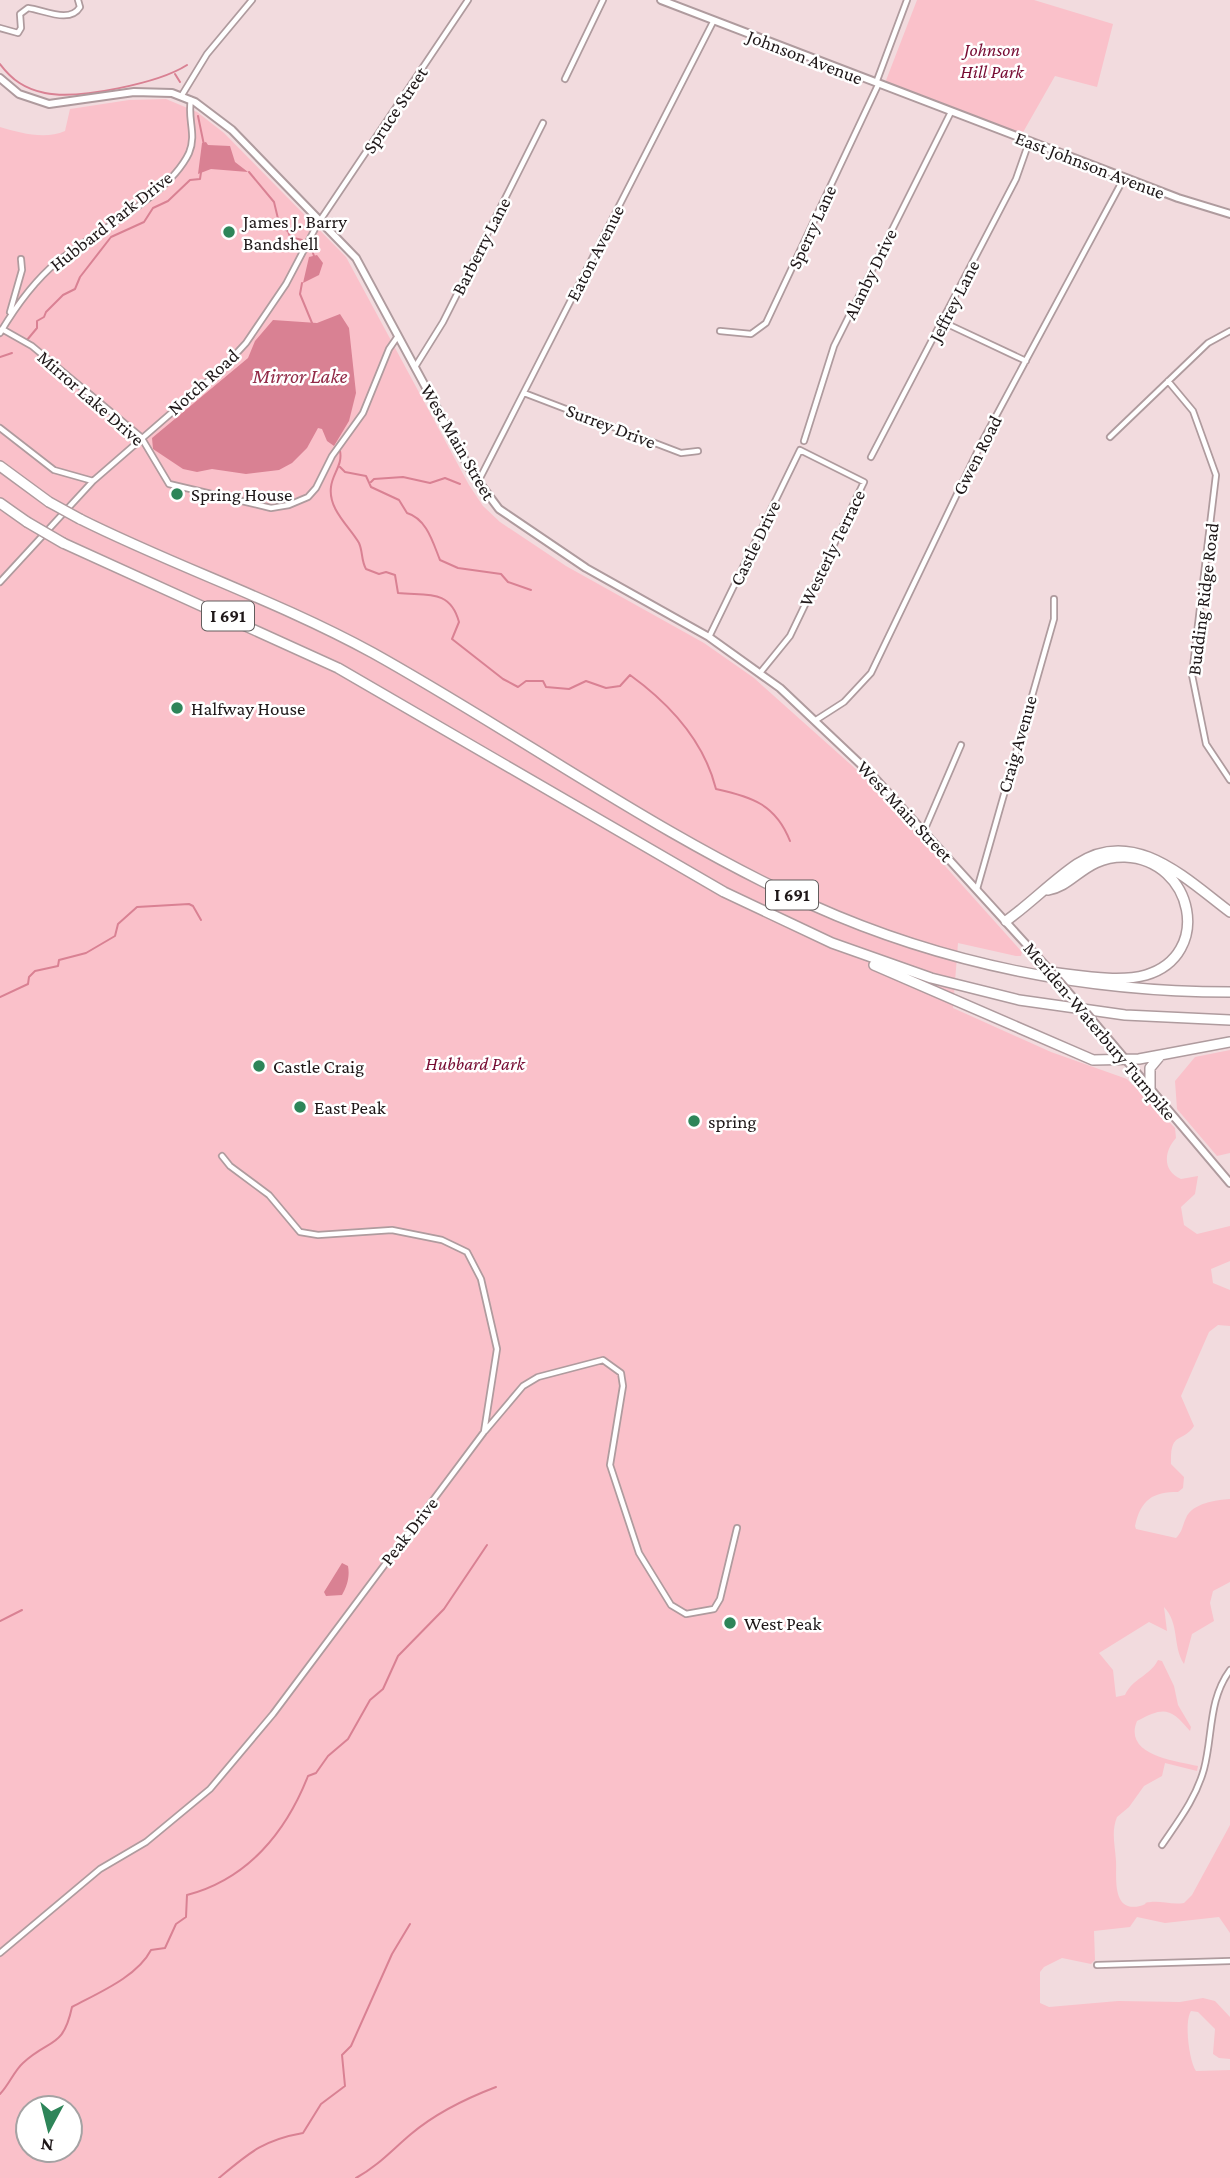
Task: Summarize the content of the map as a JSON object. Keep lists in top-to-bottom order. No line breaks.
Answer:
{"streets":{"highway":["I 691"],"main road":["Johnson Avenue","East Johnson Avenue","West Main Street","Meriden-Waterbury Turnpike"],"street":["Spruce Street","Hubbard Park Drive","Sperry Lane","Barberry Lane","Eaton Avenue","Alanby Drive","Jeffrey Lane","Notch Road","Mirror Lake Drive","Surrey Drive","Gwen Road","Castle Drive","Westerly Terrace","Budding Ridge Road","Craig Avenue","Peak Drive"]},"crossings":[["Johnson Avenue","East Johnson Avenue"],["Johnson Avenue","Sperry Lane"],["Johnson Avenue","Eaton Avenue"],["Johnson Avenue","Alanby Drive"],["Spruce Street","Notch Road"],["Spruce Street","West Main Street"],["East Johnson Avenue","Alanby Drive"],["East Johnson Avenue","Jeffrey Lane"],["East Johnson Avenue","Gwen Road"],["Hubbard Park Drive","Mirror Lake Drive"],["Hubbard Park Drive","West Main Street"],["Barberry Lane","West Main Street"],["Eaton Avenue","Surrey Drive"],["Eaton Avenue","West Main Street"],["Notch Road","Mirror Lake Drive"],["Notch Road","West Main Street"],["Mirror Lake Drive","West Main Street"],["West Main Street","Gwen Road"],["West Main Street","Castle Drive"],["West Main Street","Westerly Terrace"],["West Main Street","Meriden-Waterbury Turnpike"],["Castle Drive","Westerly Terrace"],["Craig Avenue","Meriden-Waterbury Turnpike"]],"water":["Mirror Lake"],"parks":["Johnson Hill Park","Hubbard Park"],"places":["James J. Barry Bandshell","Spring House","Halfway House","Castle Craig","East Peak","spring","West Peak"],"north":"bottom"}
